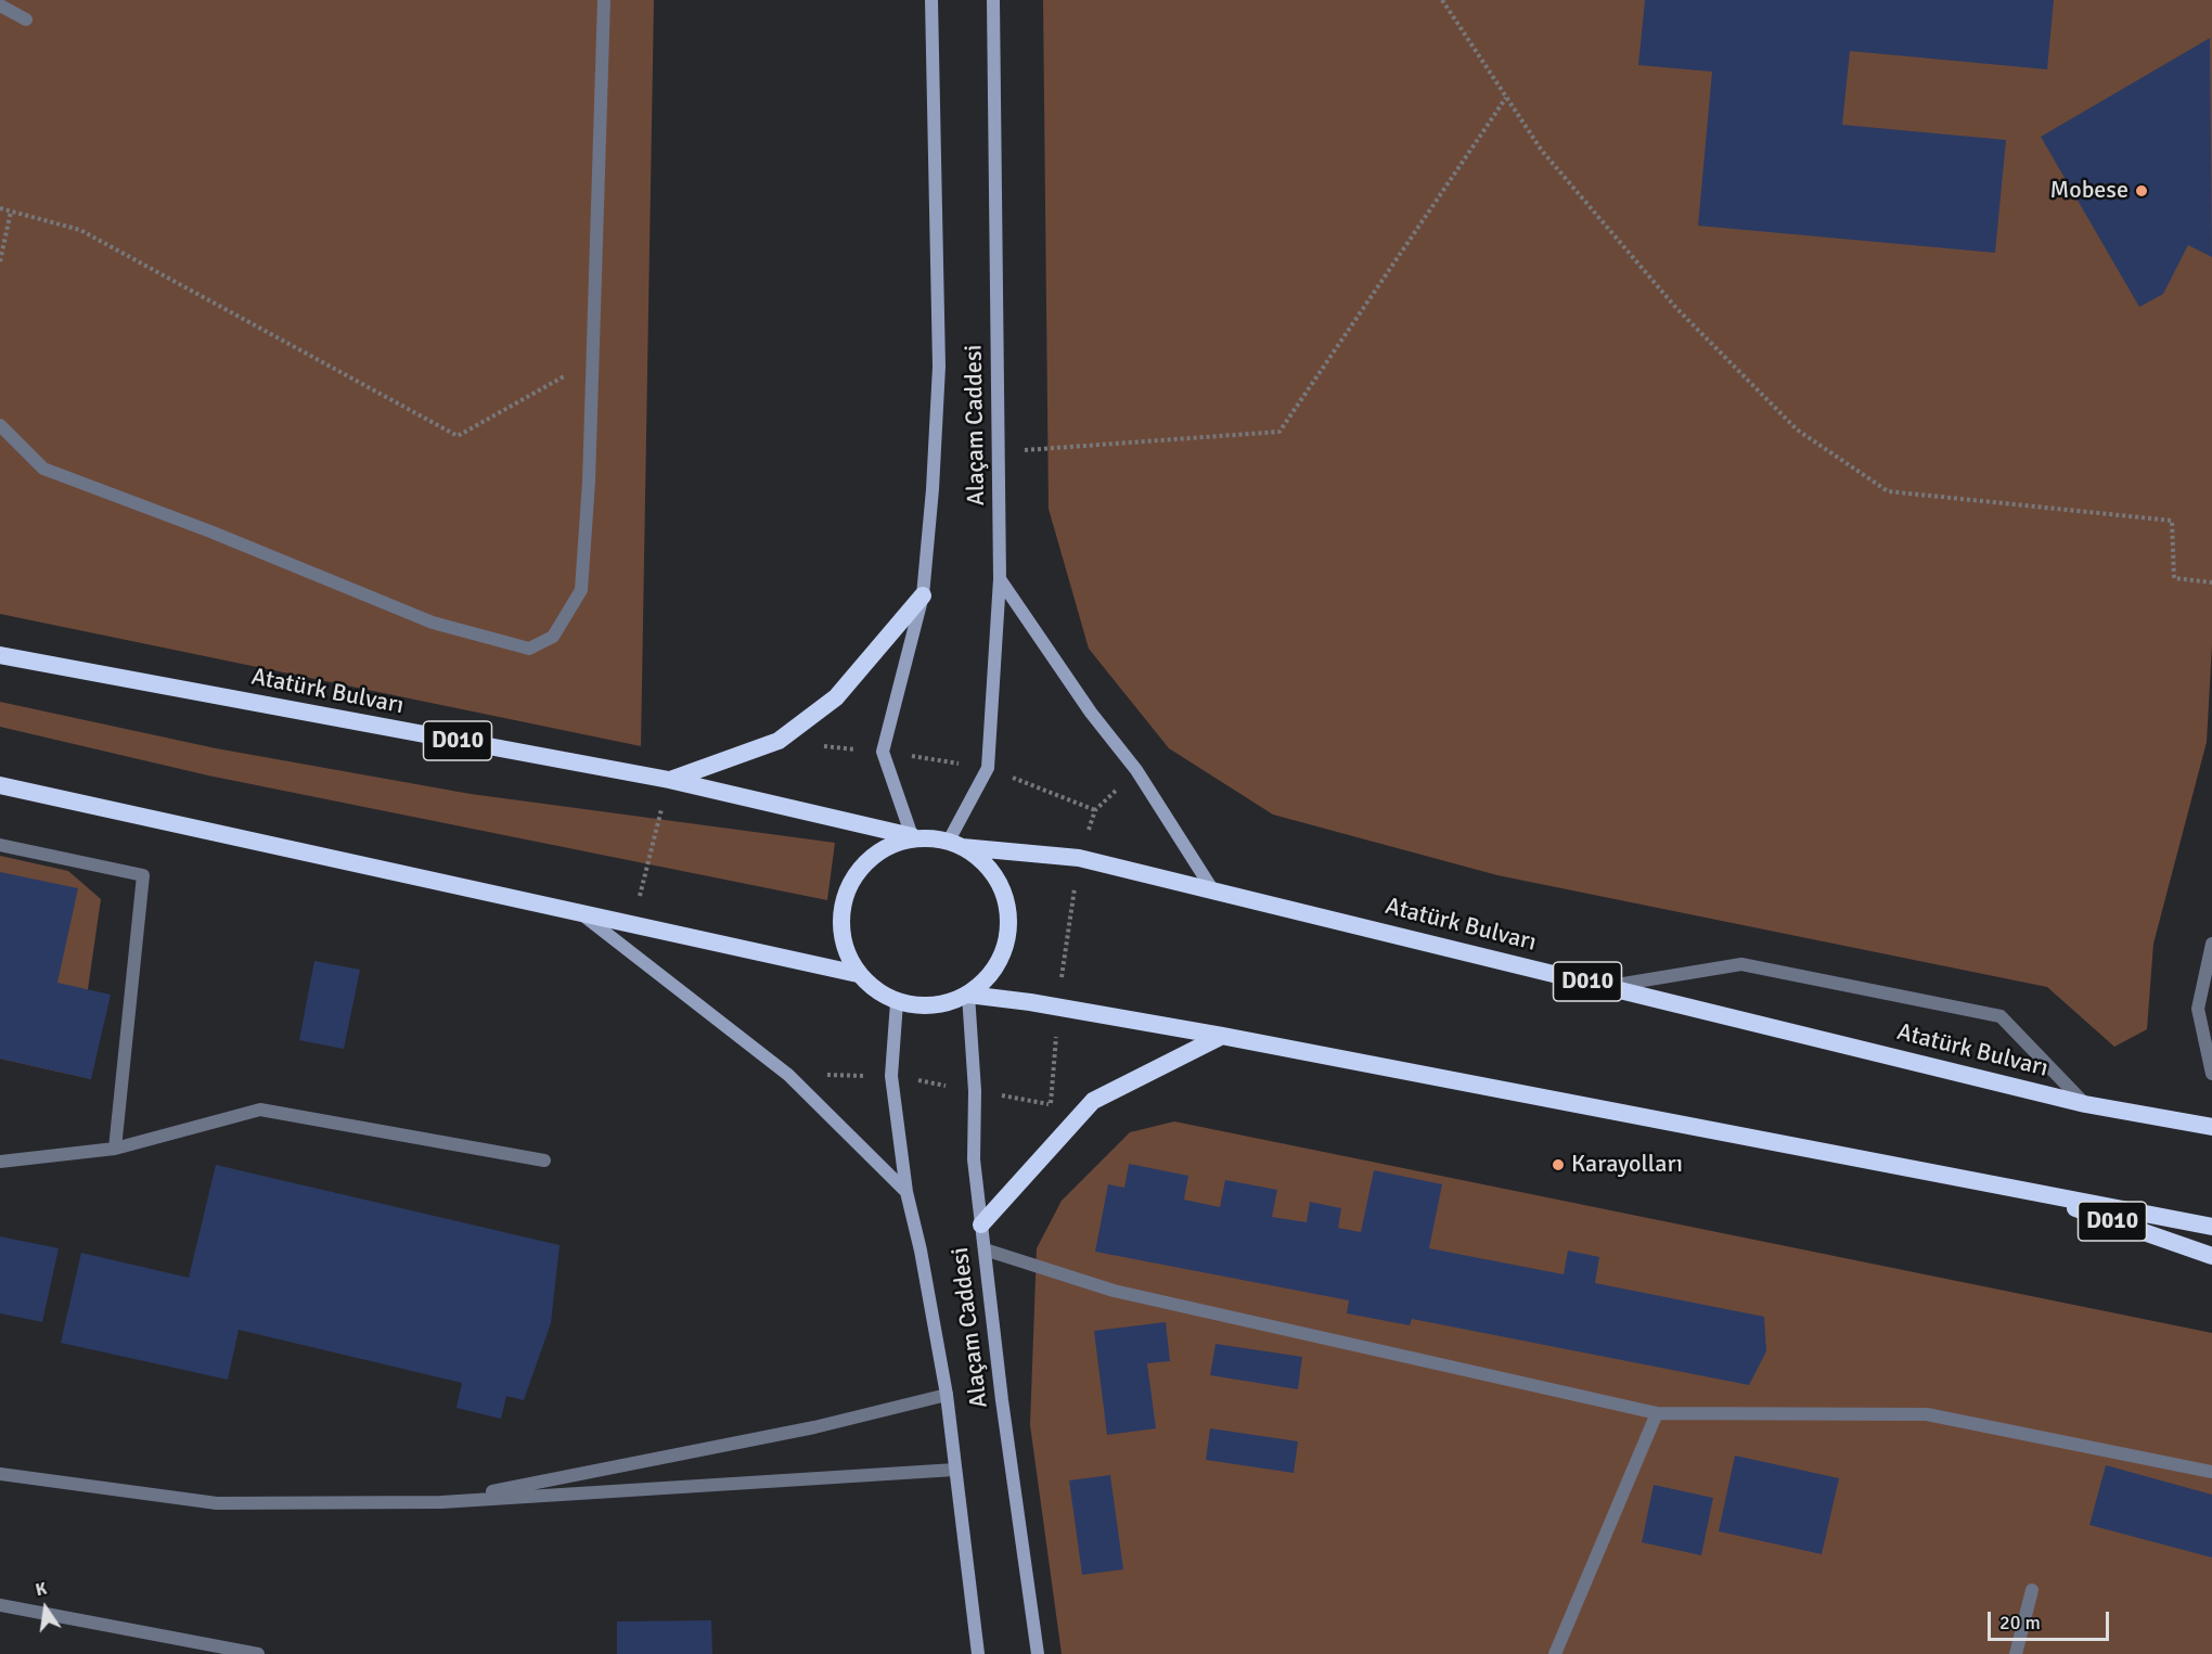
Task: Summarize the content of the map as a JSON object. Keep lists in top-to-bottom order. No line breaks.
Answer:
{"streets":{"highway":["Atatürk Bulvarı","D010"],"main road":["Alaçam Caddesi"]},"crossings":[["Alaçam Caddesi","Atatürk Bulvarı"],["Alaçam Caddesi","D010"],["Atatürk Bulvarı","D010"]],"places":["Mobese","Karayolları"],"scale_bar":"20 m","north":"top"}
